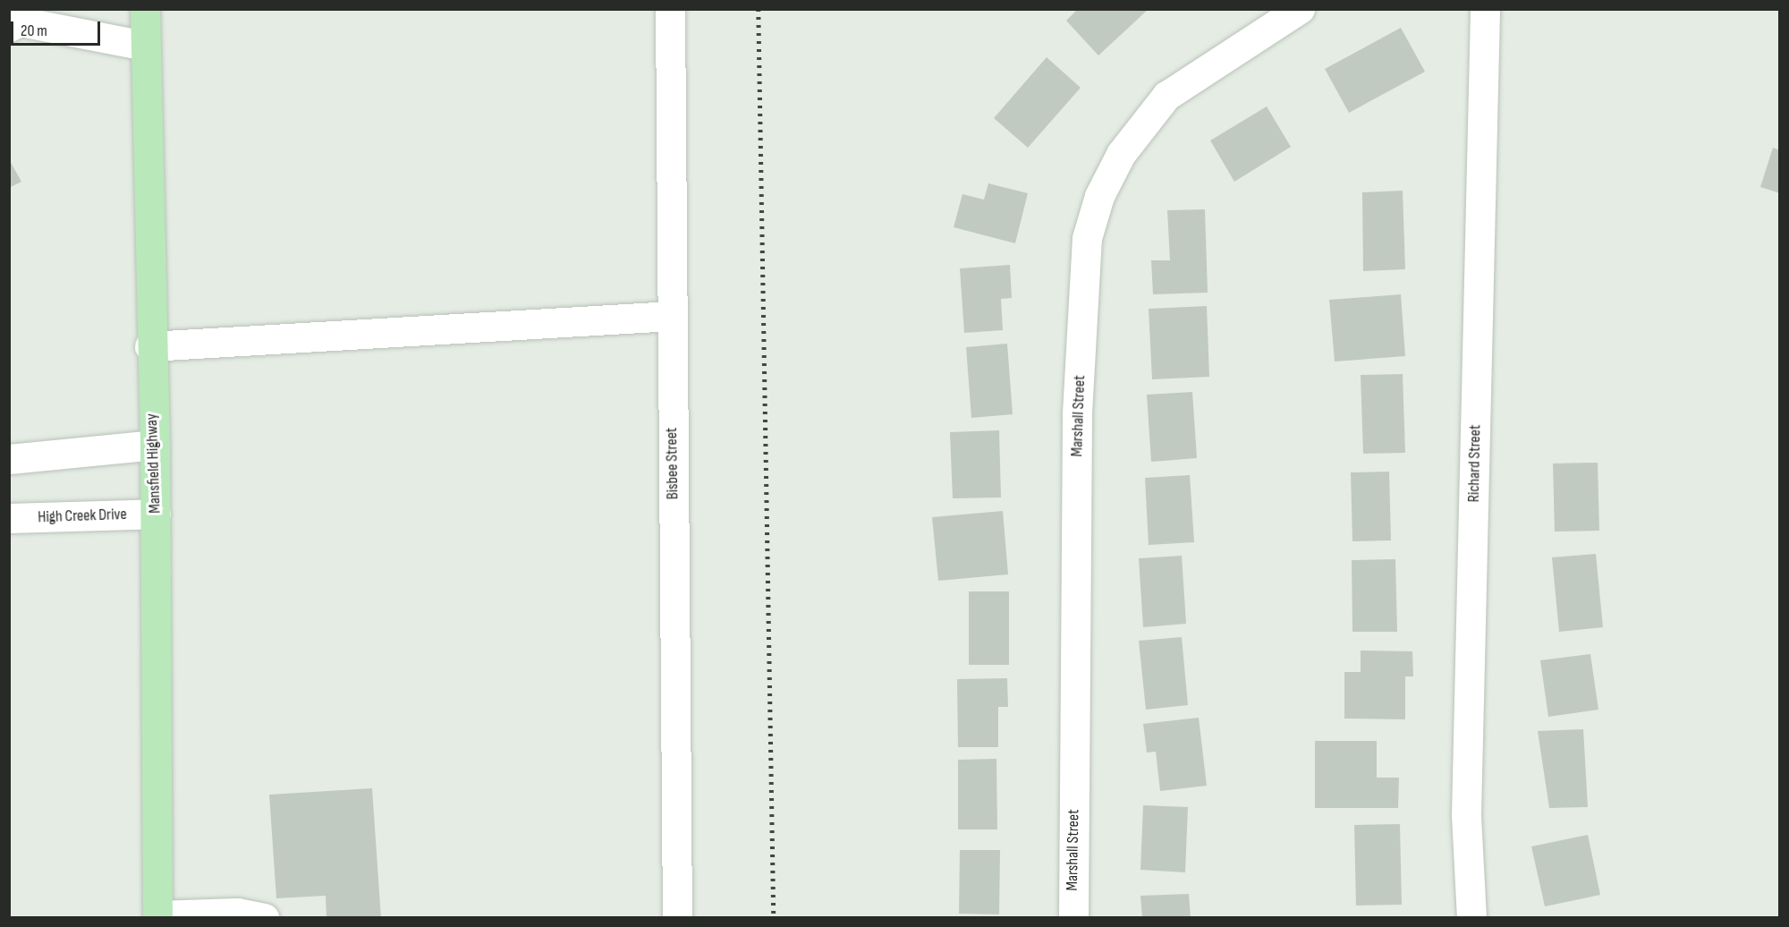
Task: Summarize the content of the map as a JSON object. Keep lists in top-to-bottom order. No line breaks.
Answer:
{"streets":{"main road":["Mansfield Highway"],"street":["Marshall Street","Bisbee Street","Richard Street","High Creek Drive"]},"crossings":[["Mansfield Highway","High Creek Drive"]],"scale_bar":"20 m"}
